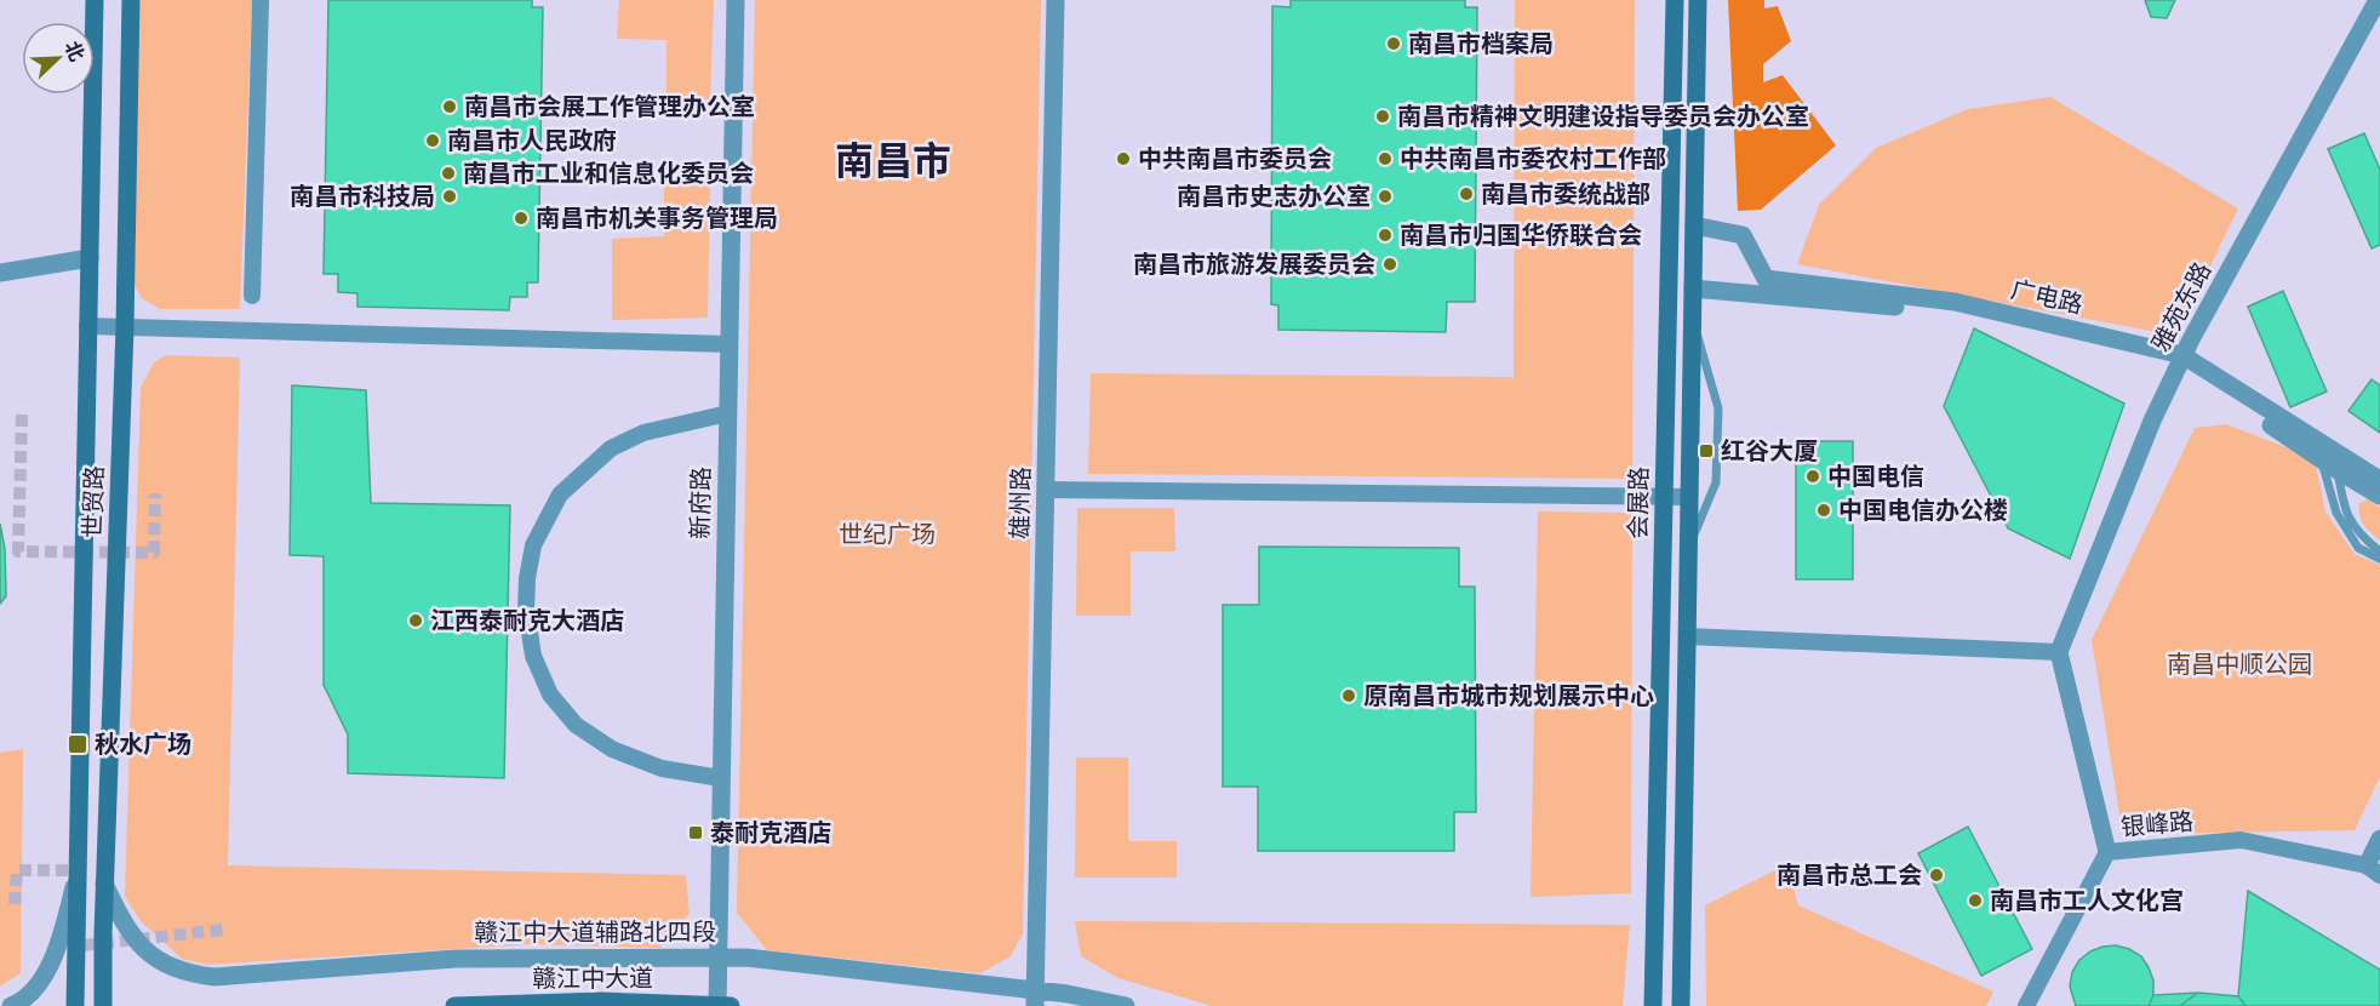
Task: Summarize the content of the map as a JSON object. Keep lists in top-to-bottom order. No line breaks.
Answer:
{"streets":{"main road":["世贸路","会展路","赣江中大道"],"street":["广电路","雅苑东路","新府路","雄州路","银峰路","赣江中大道辅路北四段"]},"crossings":[["广电路","雅苑东路"],["世贸路","赣江中大道辅路北四段"],["新府路","赣江中大道辅路北四段"],["新府路","赣江中大道"],["雄州路","赣江中大道辅路北四段"]],"districts":["南昌市"],"parks":["世纪广场","南昌中顺公园"],"places":{"other":["南昌市档案局","南昌市会展工作管理办公室","南昌市精神文明建设指导委员会办公室","南昌市人民政府","中共南昌市委员会","中共南昌市委农村工作部","南昌市工业和信息化委员会","南昌市委统战部","南昌市科技局","南昌市史志办公室","南昌市机关事务管理局","南昌市归国华侨联合会","南昌市旅游发展委员会","中国电信","中国电信办公楼","江西泰耐克大酒店","原南昌市城市规划展示中心","南昌市总工会","南昌市工人文化宫"],"transit":["红谷大厦","秋水广场","泰耐克酒店"]},"north":"top right"}
